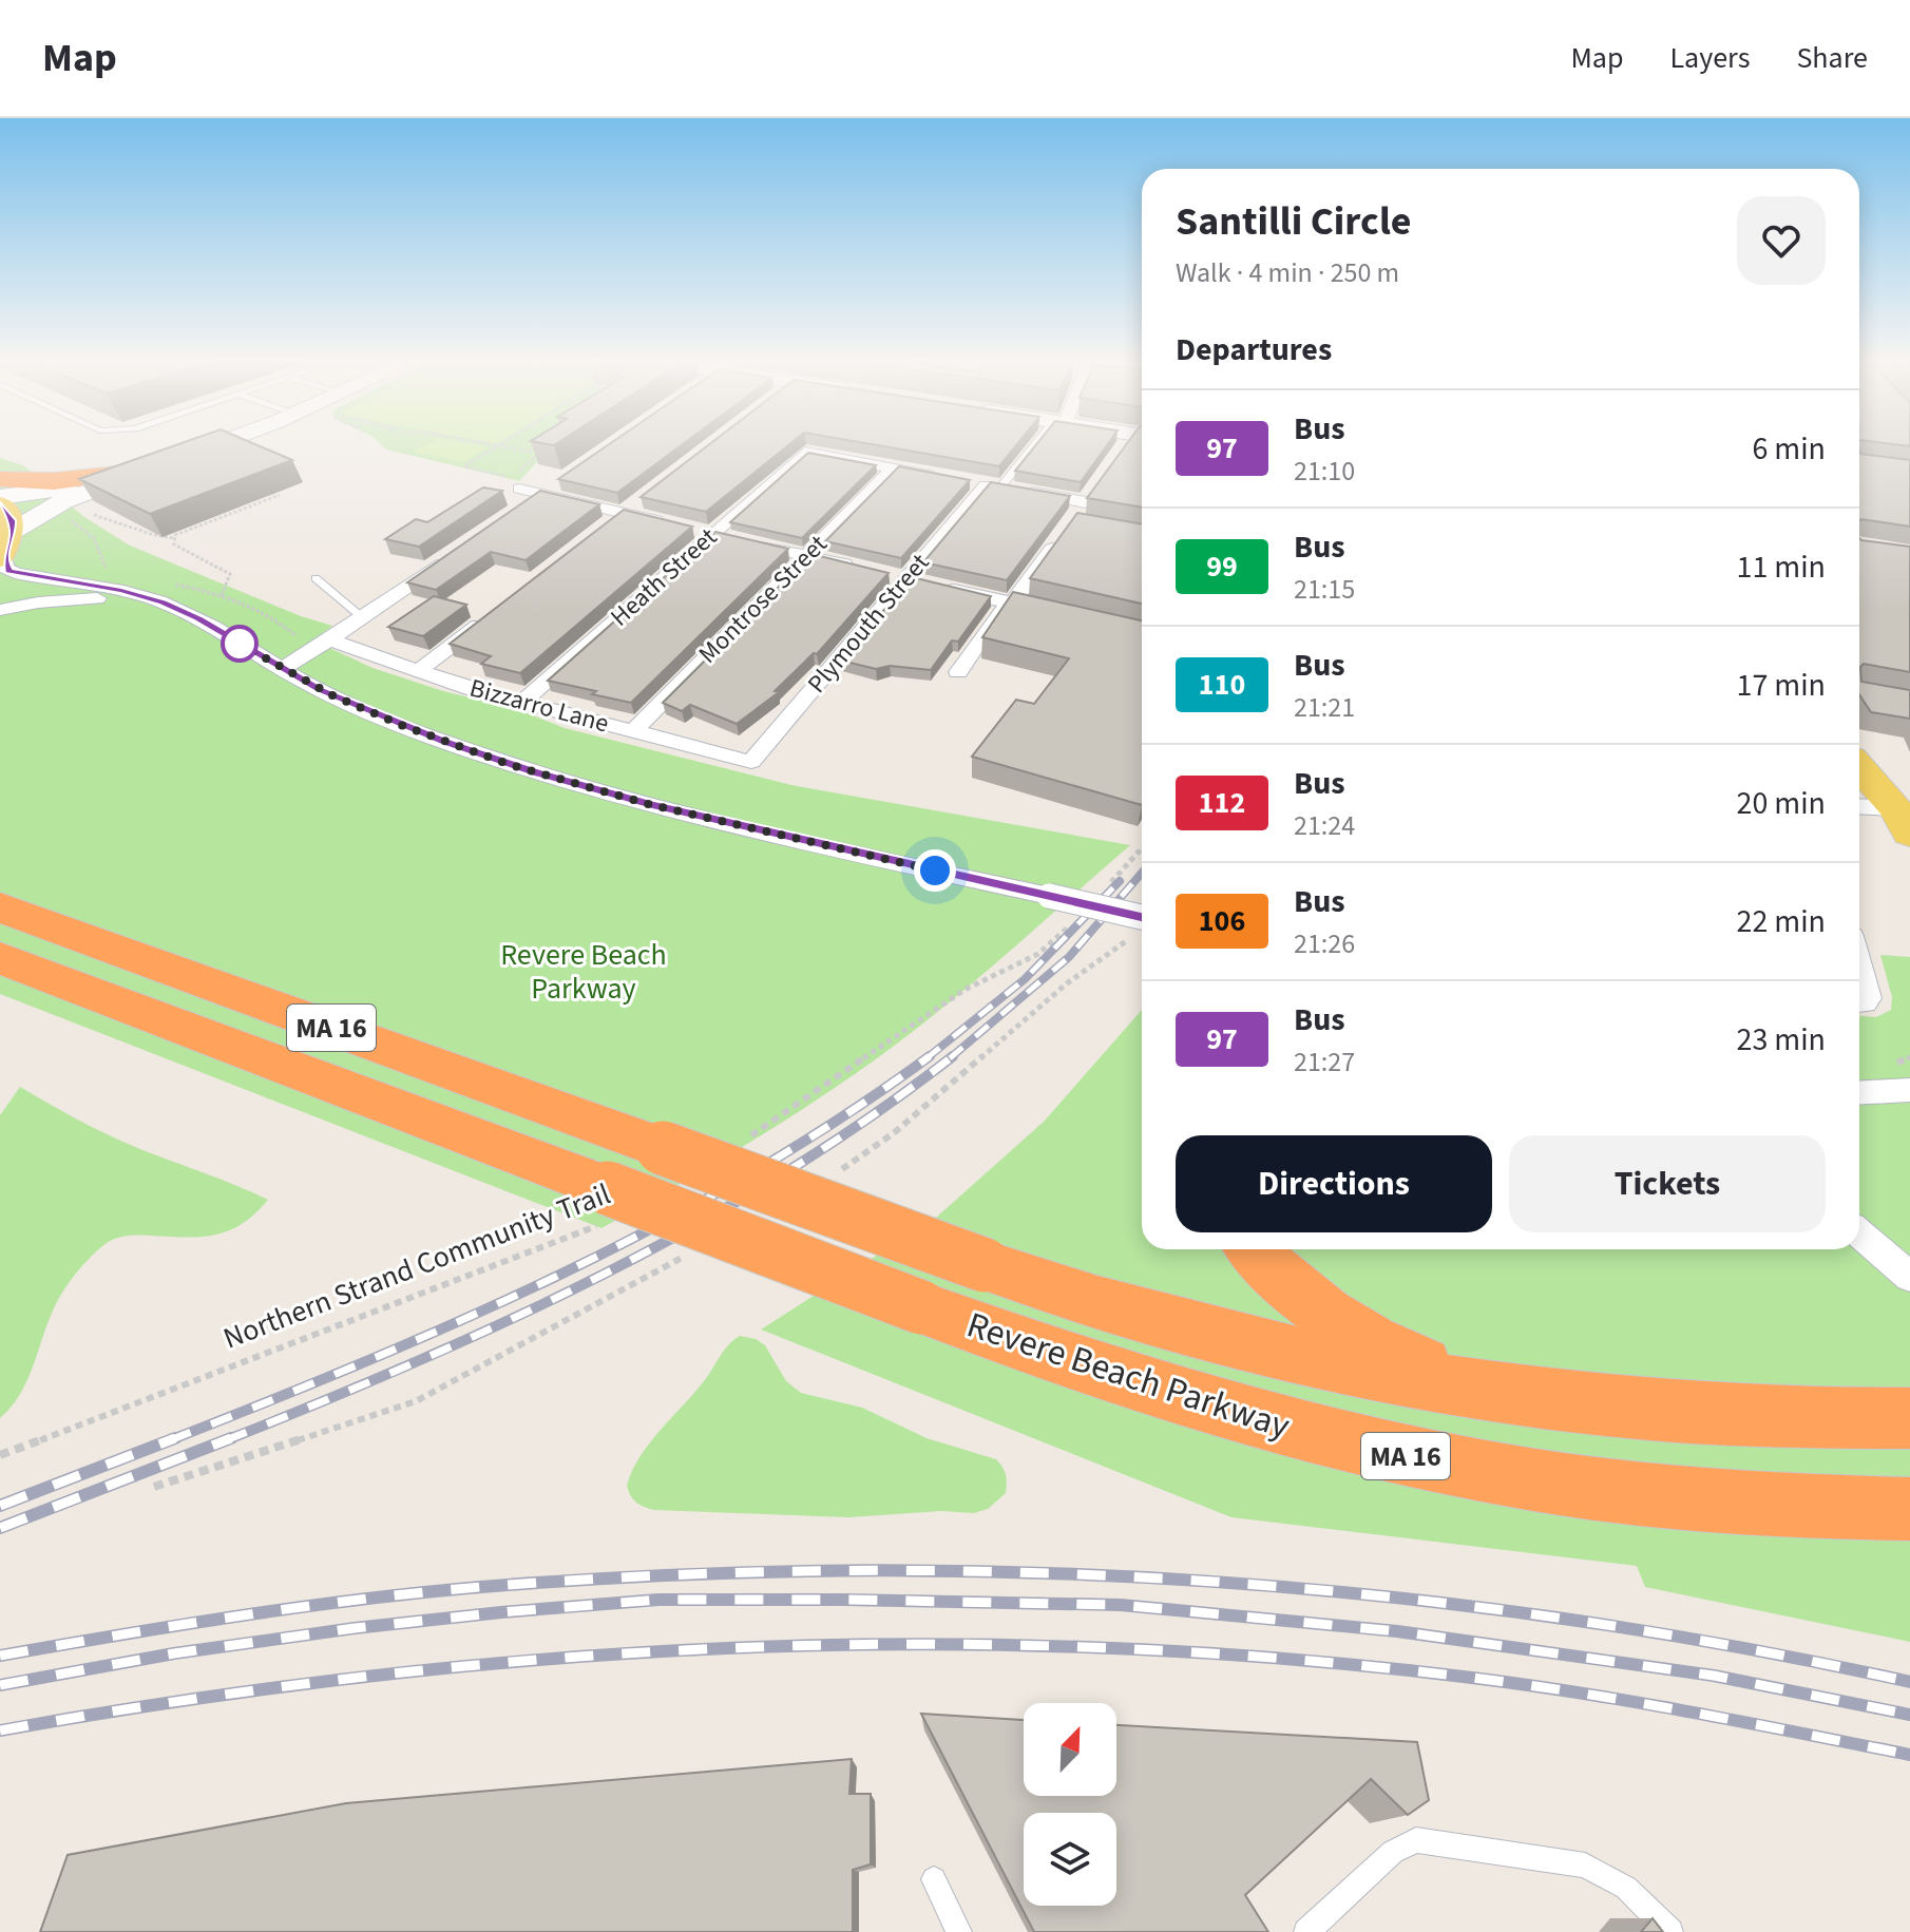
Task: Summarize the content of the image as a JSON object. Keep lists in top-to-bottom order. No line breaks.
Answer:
{"streets":{"highway":["MA 16","Revere Beach Parkway"],"street":["Heath Street","Montrose Street","Plymouth Street","Bizzarro Lane"],"path":["Northern Strand Community Trail"]},"crossings":[["Heath Street","Montrose Street"],["Heath Street","Bizzarro Lane"],["Montrose Street","Bizzarro Lane"],["Plymouth Street","Bizzarro Lane"],["Northern Strand Community Trail","Revere Beach Parkway"]],"parks":["Revere Beach Parkway"],"lines":["bus line 97"],"north":"top right","page":{"header":"Map","nav":["Map","Layers","Share"],"heading":[["Santilli Circle","Walk · 4 min · 250 m"],"Departures"],"list":[{"mark":"97","name":"Bus","note":"21:10","value":"6 min"},{"mark":"99","name":"Bus","note":"21:15","value":"11 min"},{"mark":"110","name":"Bus","note":"21:21","value":"17 min"},{"mark":"112","name":"Bus","note":"21:24","value":"20 min"},{"mark":"106","name":"Bus","note":"21:26","value":"22 min"},{"mark":"97","name":"Bus","note":"21:27","value":"23 min"}],"buttons":["Directions","Tickets"]}}
